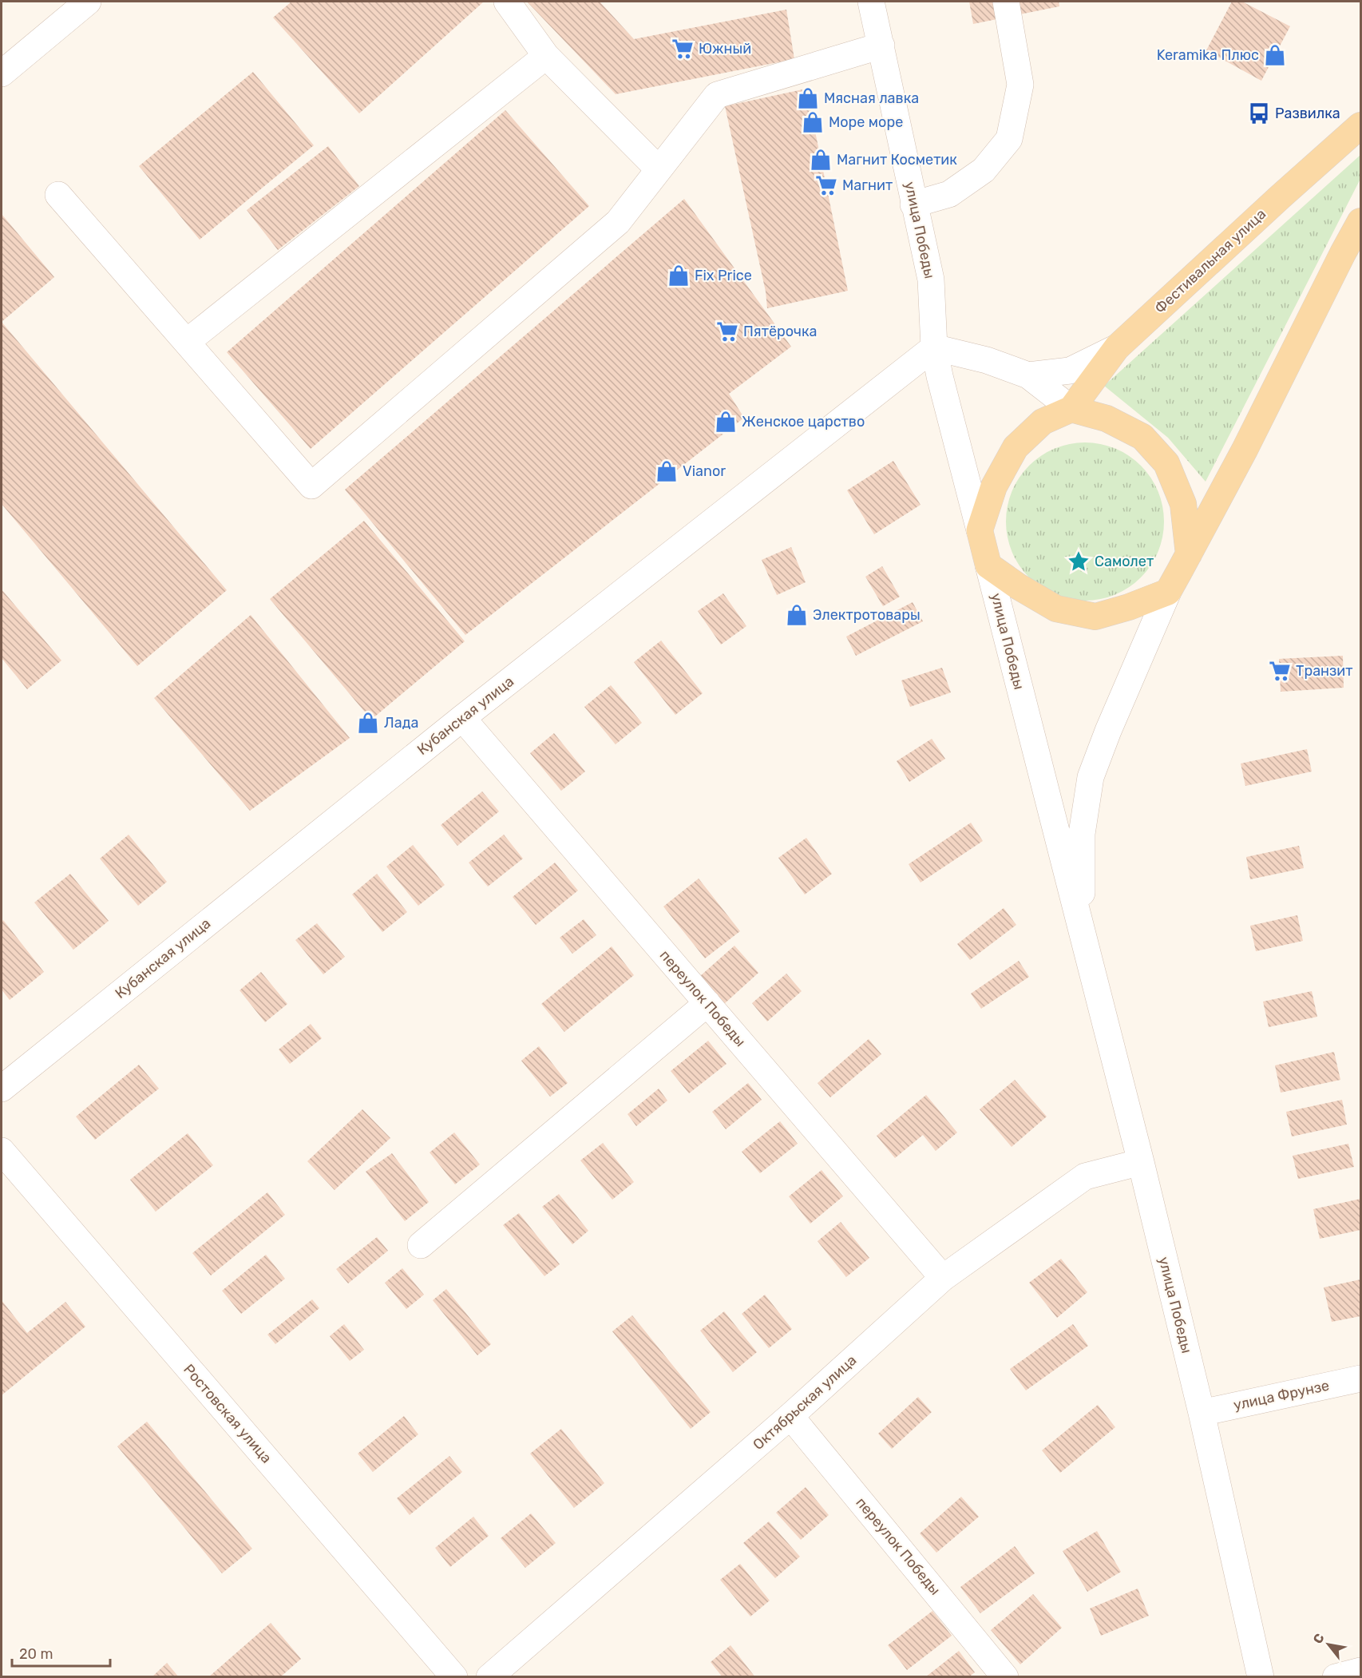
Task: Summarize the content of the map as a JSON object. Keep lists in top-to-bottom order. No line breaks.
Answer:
{"streets":{"main road":["улица Победы","Фестивальная улица"],"street":["Кубанская улица","переулок Победы","улица Фрунзе","Октябрьская улица","Ростовская улица"]},"crossings":[["улица Победы","Кубанская улица"],["улица Победы","улица Фрунзе"],["улица Победы","Октябрьская улица"],["Кубанская улица","переулок Победы"],["переулок Победы","Октябрьская улица"]],"places":{"supermarket":["Южный","Магнит","Пятёрочка","Транзит"],"shop":["Keramika Плюс","Мясная лавка","Море море","Магнит Косметик","Fix Price","Женское царство","Vianor","Электротовары","Лада"],"bus stop":["Развилка"],"place":["Самолет"]},"scale_bar":"20 m","north":"top left"}
